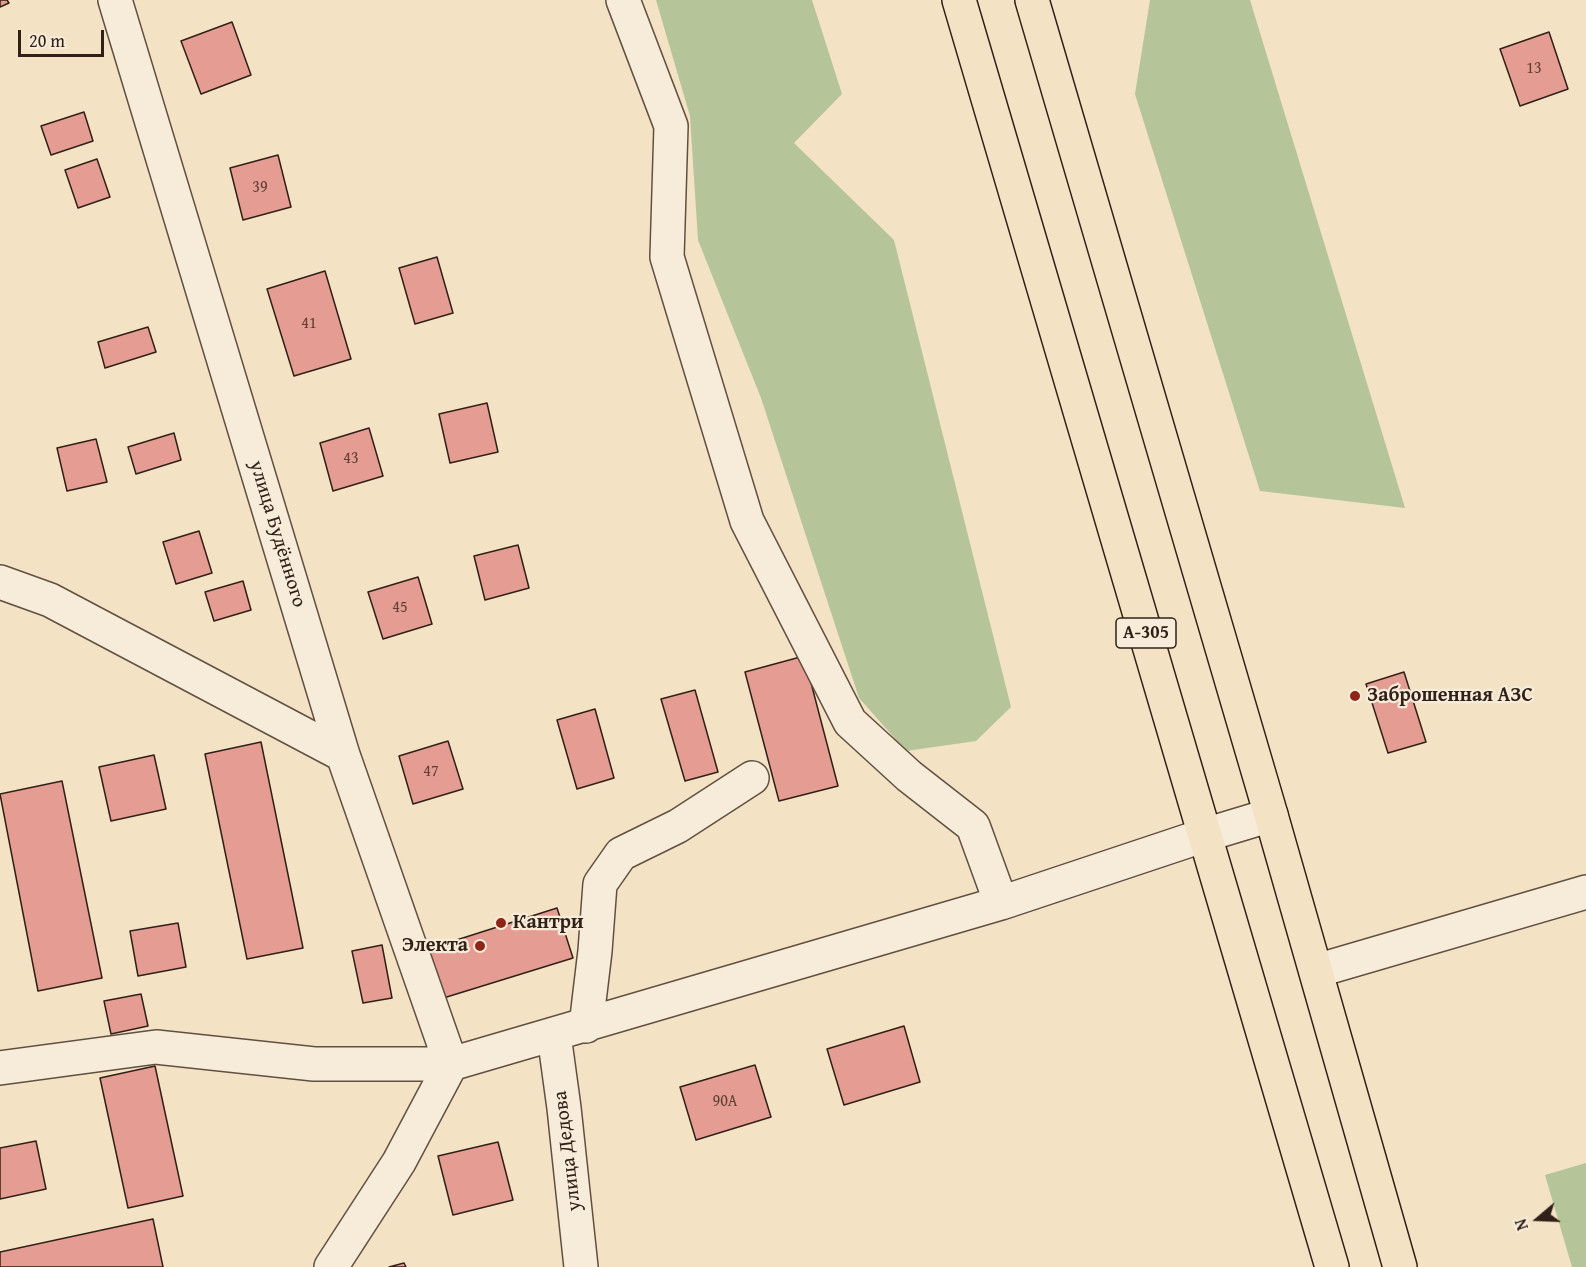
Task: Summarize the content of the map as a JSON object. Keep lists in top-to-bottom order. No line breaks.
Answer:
{"streets":{"highway":["А-305"],"street":["улица Будённого","улица Дедова"]},"places":["Заброшенная АЗС","Кантри","Электа"],"house_numbers":["13","39","41","43","45","47","90А"],"scale_bar":"20 m","north":"left"}
